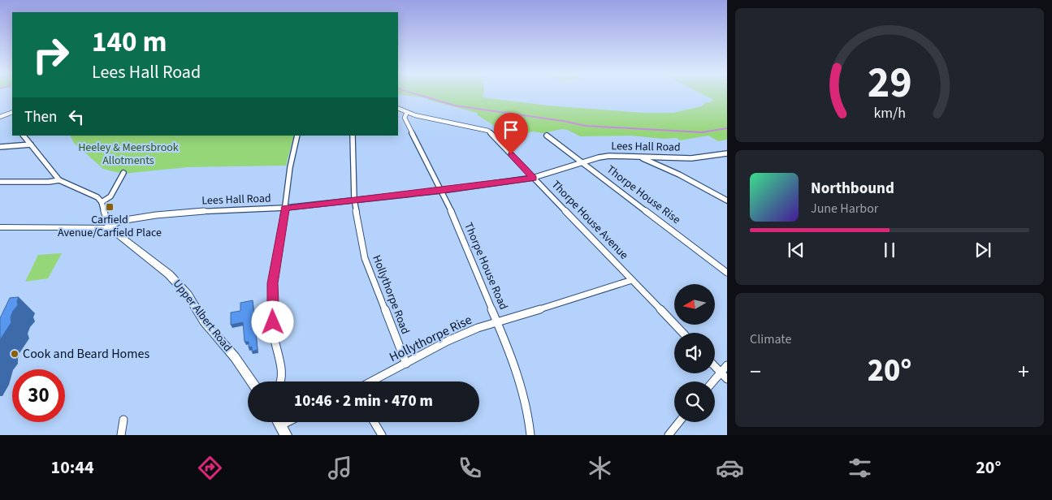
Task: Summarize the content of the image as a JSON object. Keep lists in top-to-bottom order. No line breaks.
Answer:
{"streets":{"street":["Lees Hall Road","Thorpe House Rise","Thorpe House Avenue","Thorpe House Road","Hollythorpe Road","Upper Albert Road","Hollythorpe Rise"]},"crossings":[["Lees Hall Road","Thorpe House Rise"],["Lees Hall Road","Thorpe House Avenue"],["Lees Hall Road","Thorpe House Road"],["Lees Hall Road","Hollythorpe Road"],["Lees Hall Road","Upper Albert Road"],["Thorpe House Avenue","Thorpe House Road"],["Thorpe House Avenue","Hollythorpe Rise"],["Thorpe House Road","Hollythorpe Rise"],["Hollythorpe Road","Hollythorpe Rise"]],"parks":["Heeley & Meersbrook Allotments"],"places":{"transit":["Carfield Avenue/Carfield Place"],"other":["Cook and Beard Homes"]},"north":"left","page":{"turn":["140 m","Lees Hall Road"],"then":"Then","song":["Northbound","June Harbor"],"tile":"Climate","heat":["−","20°","+"],"limit":"30","trip":"10:46 · 2 min · 470 m","tabs":["10:44","20°"],"gauge":["29","km/h"]}}
